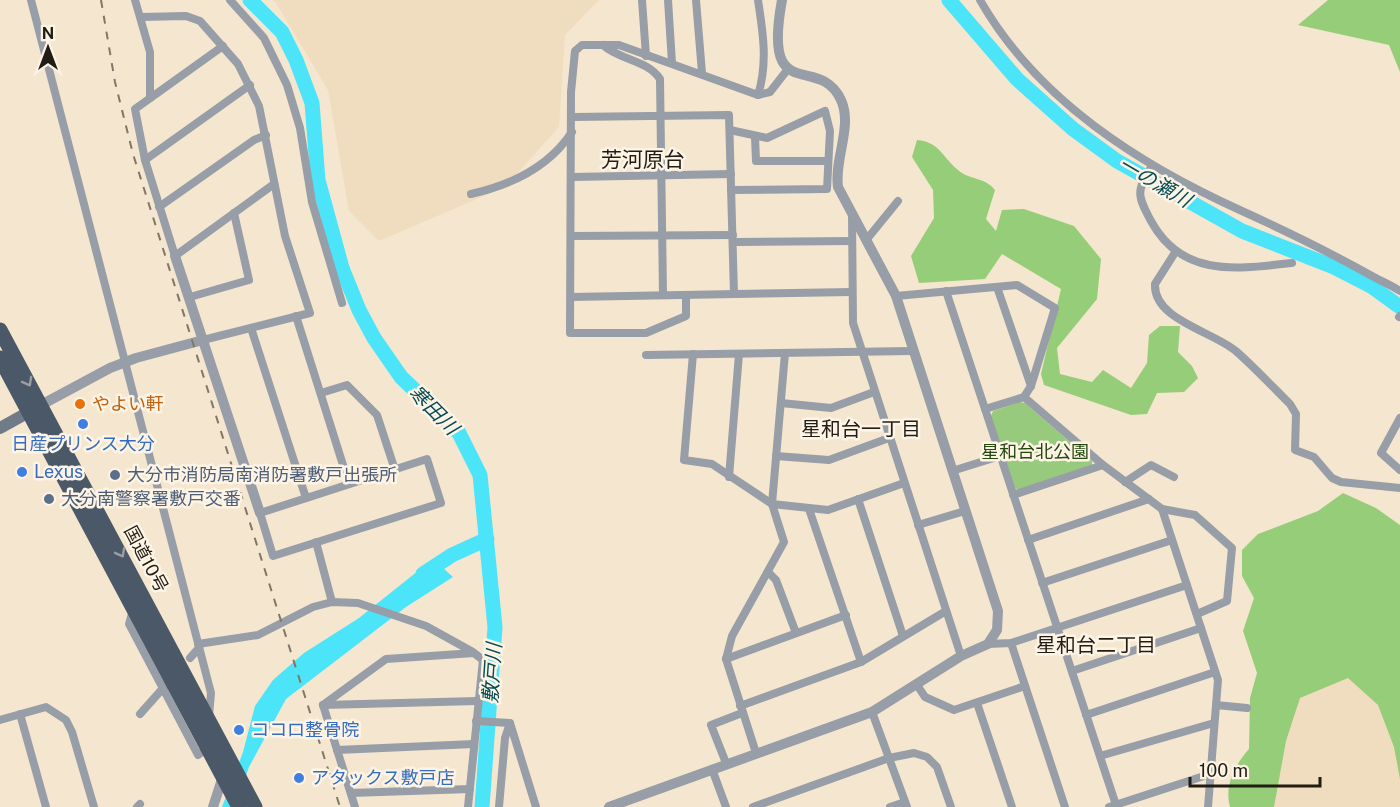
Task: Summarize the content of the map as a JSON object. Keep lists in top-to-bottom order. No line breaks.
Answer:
{"streets":{"highway":["国道10号"]},"districts":["芳河原台","星和台一丁目","星和台二丁目"],"water":["一の瀬川","寒田川","敷戸川"],"parks":["星和台北公園"],"places":["やよい軒","日産プリンス大分","Lexus","大分市消防局南消防署敷戸出張所","大分南警察署敷戸交番","ココロ整骨院","アタックス敷戸店"],"scale_bar":"100 m","north":"top"}
